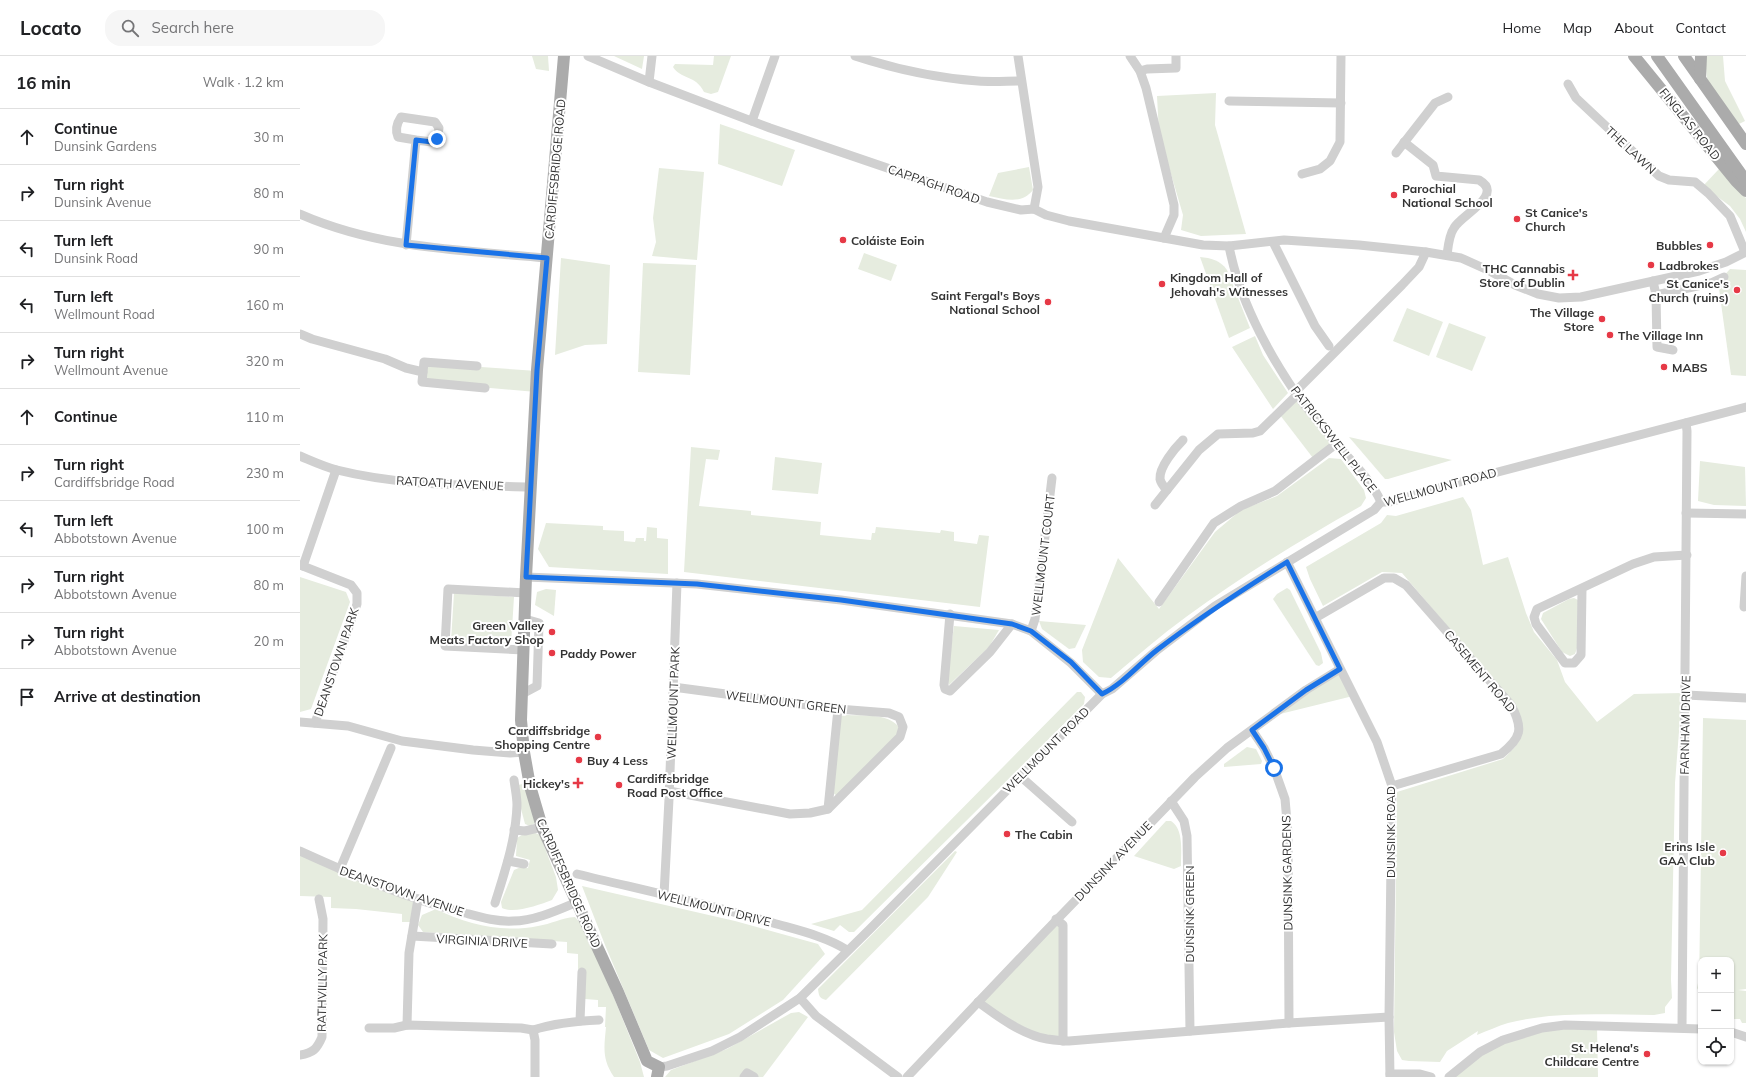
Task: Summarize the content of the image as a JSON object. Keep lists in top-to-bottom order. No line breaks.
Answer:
{"streets":{"main road":["FINGLAS ROAD","CARDIFFSBRIDGE ROAD"],"street":["THE LAWN","CAPPAGH ROAD","PATRICKSWELL PLACE","RATOATH AVENUE","WELLMOUNT ROAD","WELLMOUNT COURT","DEANSTOWN PARK","CASEMENT ROAD","WELLMOUNT GREEN","WELLMOUNT PARK","FARNHAM DRIVE","DUNSINK ROAD","DUNSINK AVENUE","DUNSINK GARDENS","DEANSTOWN AVENUE","WELLMOUNT DRIVE","DUNSINK GREEN","VIRGINIA DRIVE","RATHVILLY PARK"]},"crossings":[["THE LAWN","CAPPAGH ROAD"],["CARDIFFSBRIDGE ROAD","RATOATH AVENUE"],["CARDIFFSBRIDGE ROAD","WELLMOUNT ROAD"],["CARDIFFSBRIDGE ROAD","DEANSTOWN AVENUE"],["CAPPAGH ROAD","PATRICKSWELL PLACE"],["PATRICKSWELL PLACE","WELLMOUNT ROAD"],["WELLMOUNT ROAD","FARNHAM DRIVE"],["WELLMOUNT ROAD","DUNSINK ROAD"],["WELLMOUNT ROAD","WELLMOUNT DRIVE"],["CASEMENT ROAD","DUNSINK ROAD"],["WELLMOUNT GREEN","WELLMOUNT PARK"],["WELLMOUNT PARK","WELLMOUNT DRIVE"],["DUNSINK ROAD","DUNSINK AVENUE"],["DUNSINK AVENUE","DUNSINK GARDENS"],["DUNSINK AVENUE","DUNSINK GREEN"]],"places":{"other":["Parochial National School","St Canice's Church","Coláiste Eoin","Bubbles","Ladbrokes","Kingdom Hall of Jehovah's Witnesses","St Canice's Church (ruins)","Saint Fergal's Boys National School","The Village Store","The Village Inn","MABS","Green Valley Meats Factory Shop","Paddy Power","Cardiffsbridge Shopping Centre","Buy 4 Less","Cardiffsbridge Road Post Office","The Cabin","Erins Isle GAA Club","St. Helena's Childcare Centre"],"health":["THC Cannabis Store of Dublin","Hickey's"]},"page":{"header":"Locato","search":"Search here","nav":["Home","Map","About","Contact"],"heading":["16 min","Walk · 1.2 km"],"list":[["Continue","Dunsink Gardens","30 m"],["Turn right","Dunsink Avenue","80 m"],["Turn left","Dunsink Road","90 m"],["Turn left","Wellmount Road","160 m"],["Turn right","Wellmount Avenue","320 m"],["Continue","110 m"],["Turn right","Cardiffsbridge Road","230 m"],["Turn left","Abbotstown Avenue","100 m"],["Turn right","Abbotstown Avenue","80 m"],["Turn right","Abbotstown Avenue","20 m"],"Arrive at destination"],"map_buttons":["+","−"]}}
